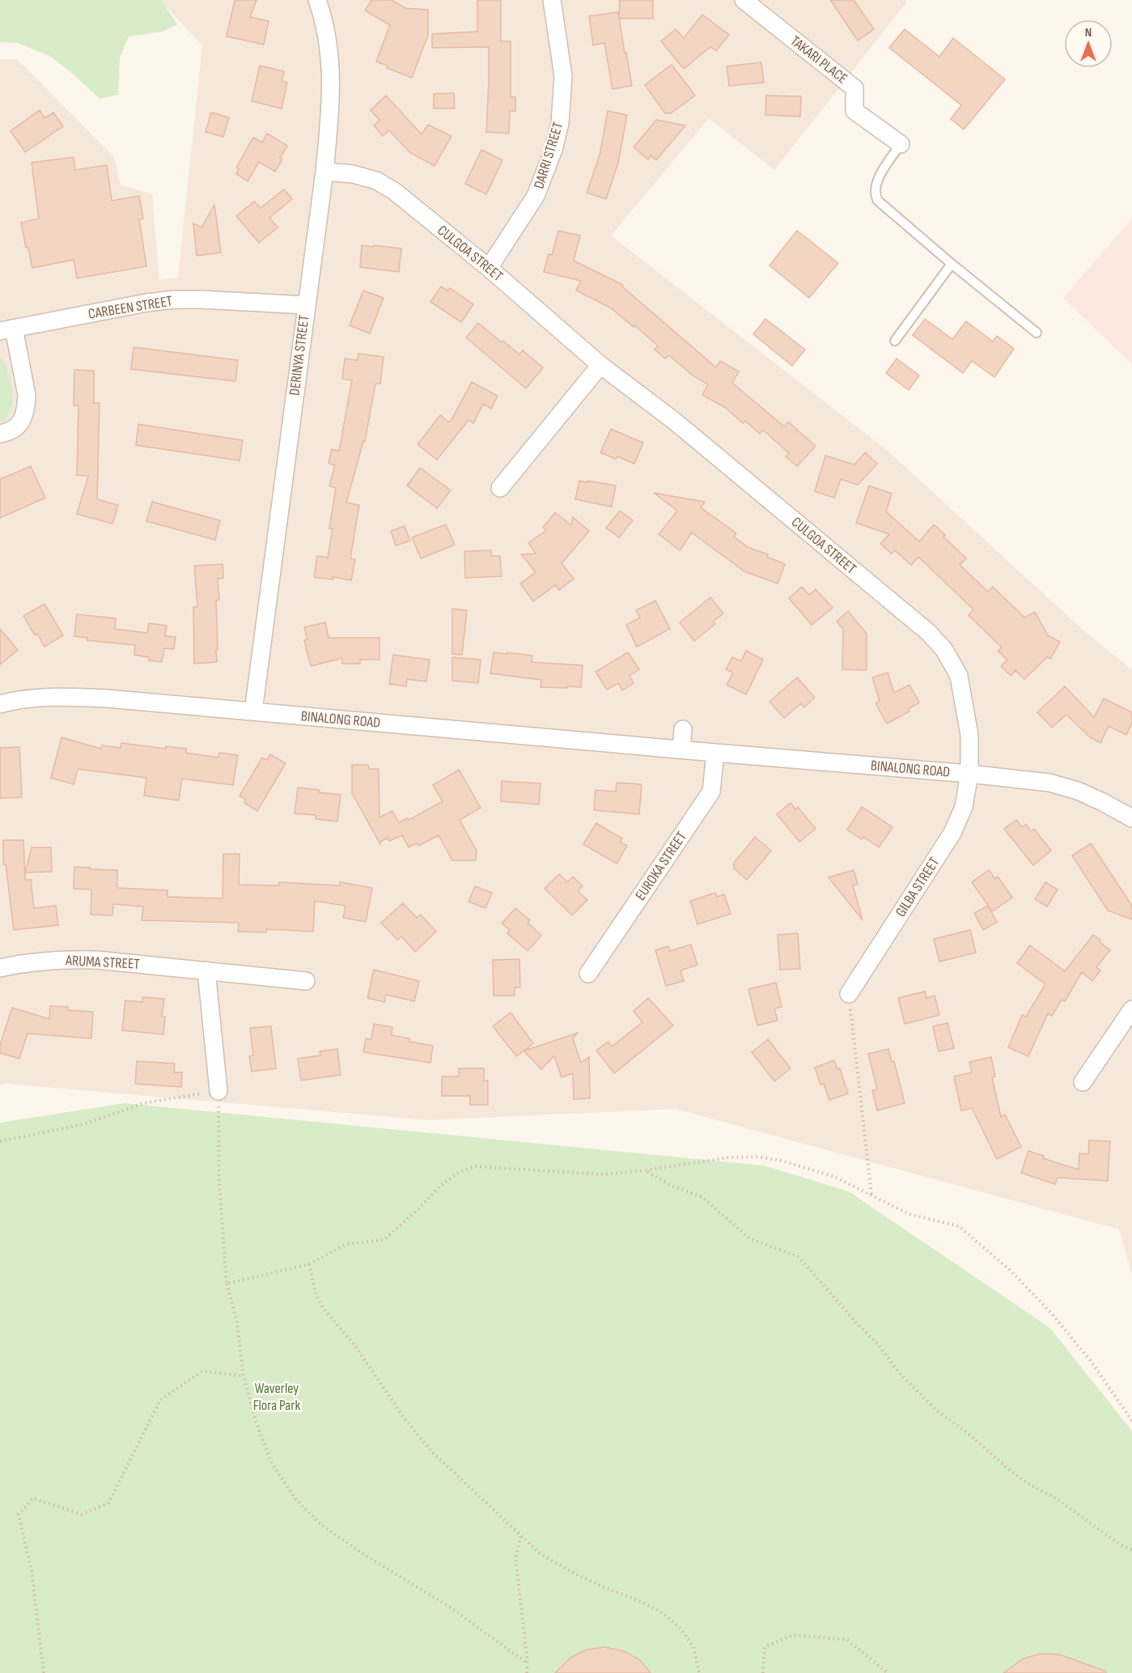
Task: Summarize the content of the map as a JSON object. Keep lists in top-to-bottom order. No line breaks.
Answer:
{"streets":{"street":["TAKARI PLACE","DARRI STREET","CULGOA STREET","CARBEEN STREET","DERINYA STREET","BINALONG ROAD","EUROKA STREET","GILBA STREET","ARUMA STREET"]},"crossings":[["DARRI STREET","CULGOA STREET"],["CULGOA STREET","DERINYA STREET"],["CULGOA STREET","BINALONG ROAD"],["CULGOA STREET","GILBA STREET"],["CARBEEN STREET","DERINYA STREET"],["DERINYA STREET","BINALONG ROAD"],["BINALONG ROAD","EUROKA STREET"],["BINALONG ROAD","GILBA STREET"]],"parks":["Waverley Flora Park"],"north":"top"}
